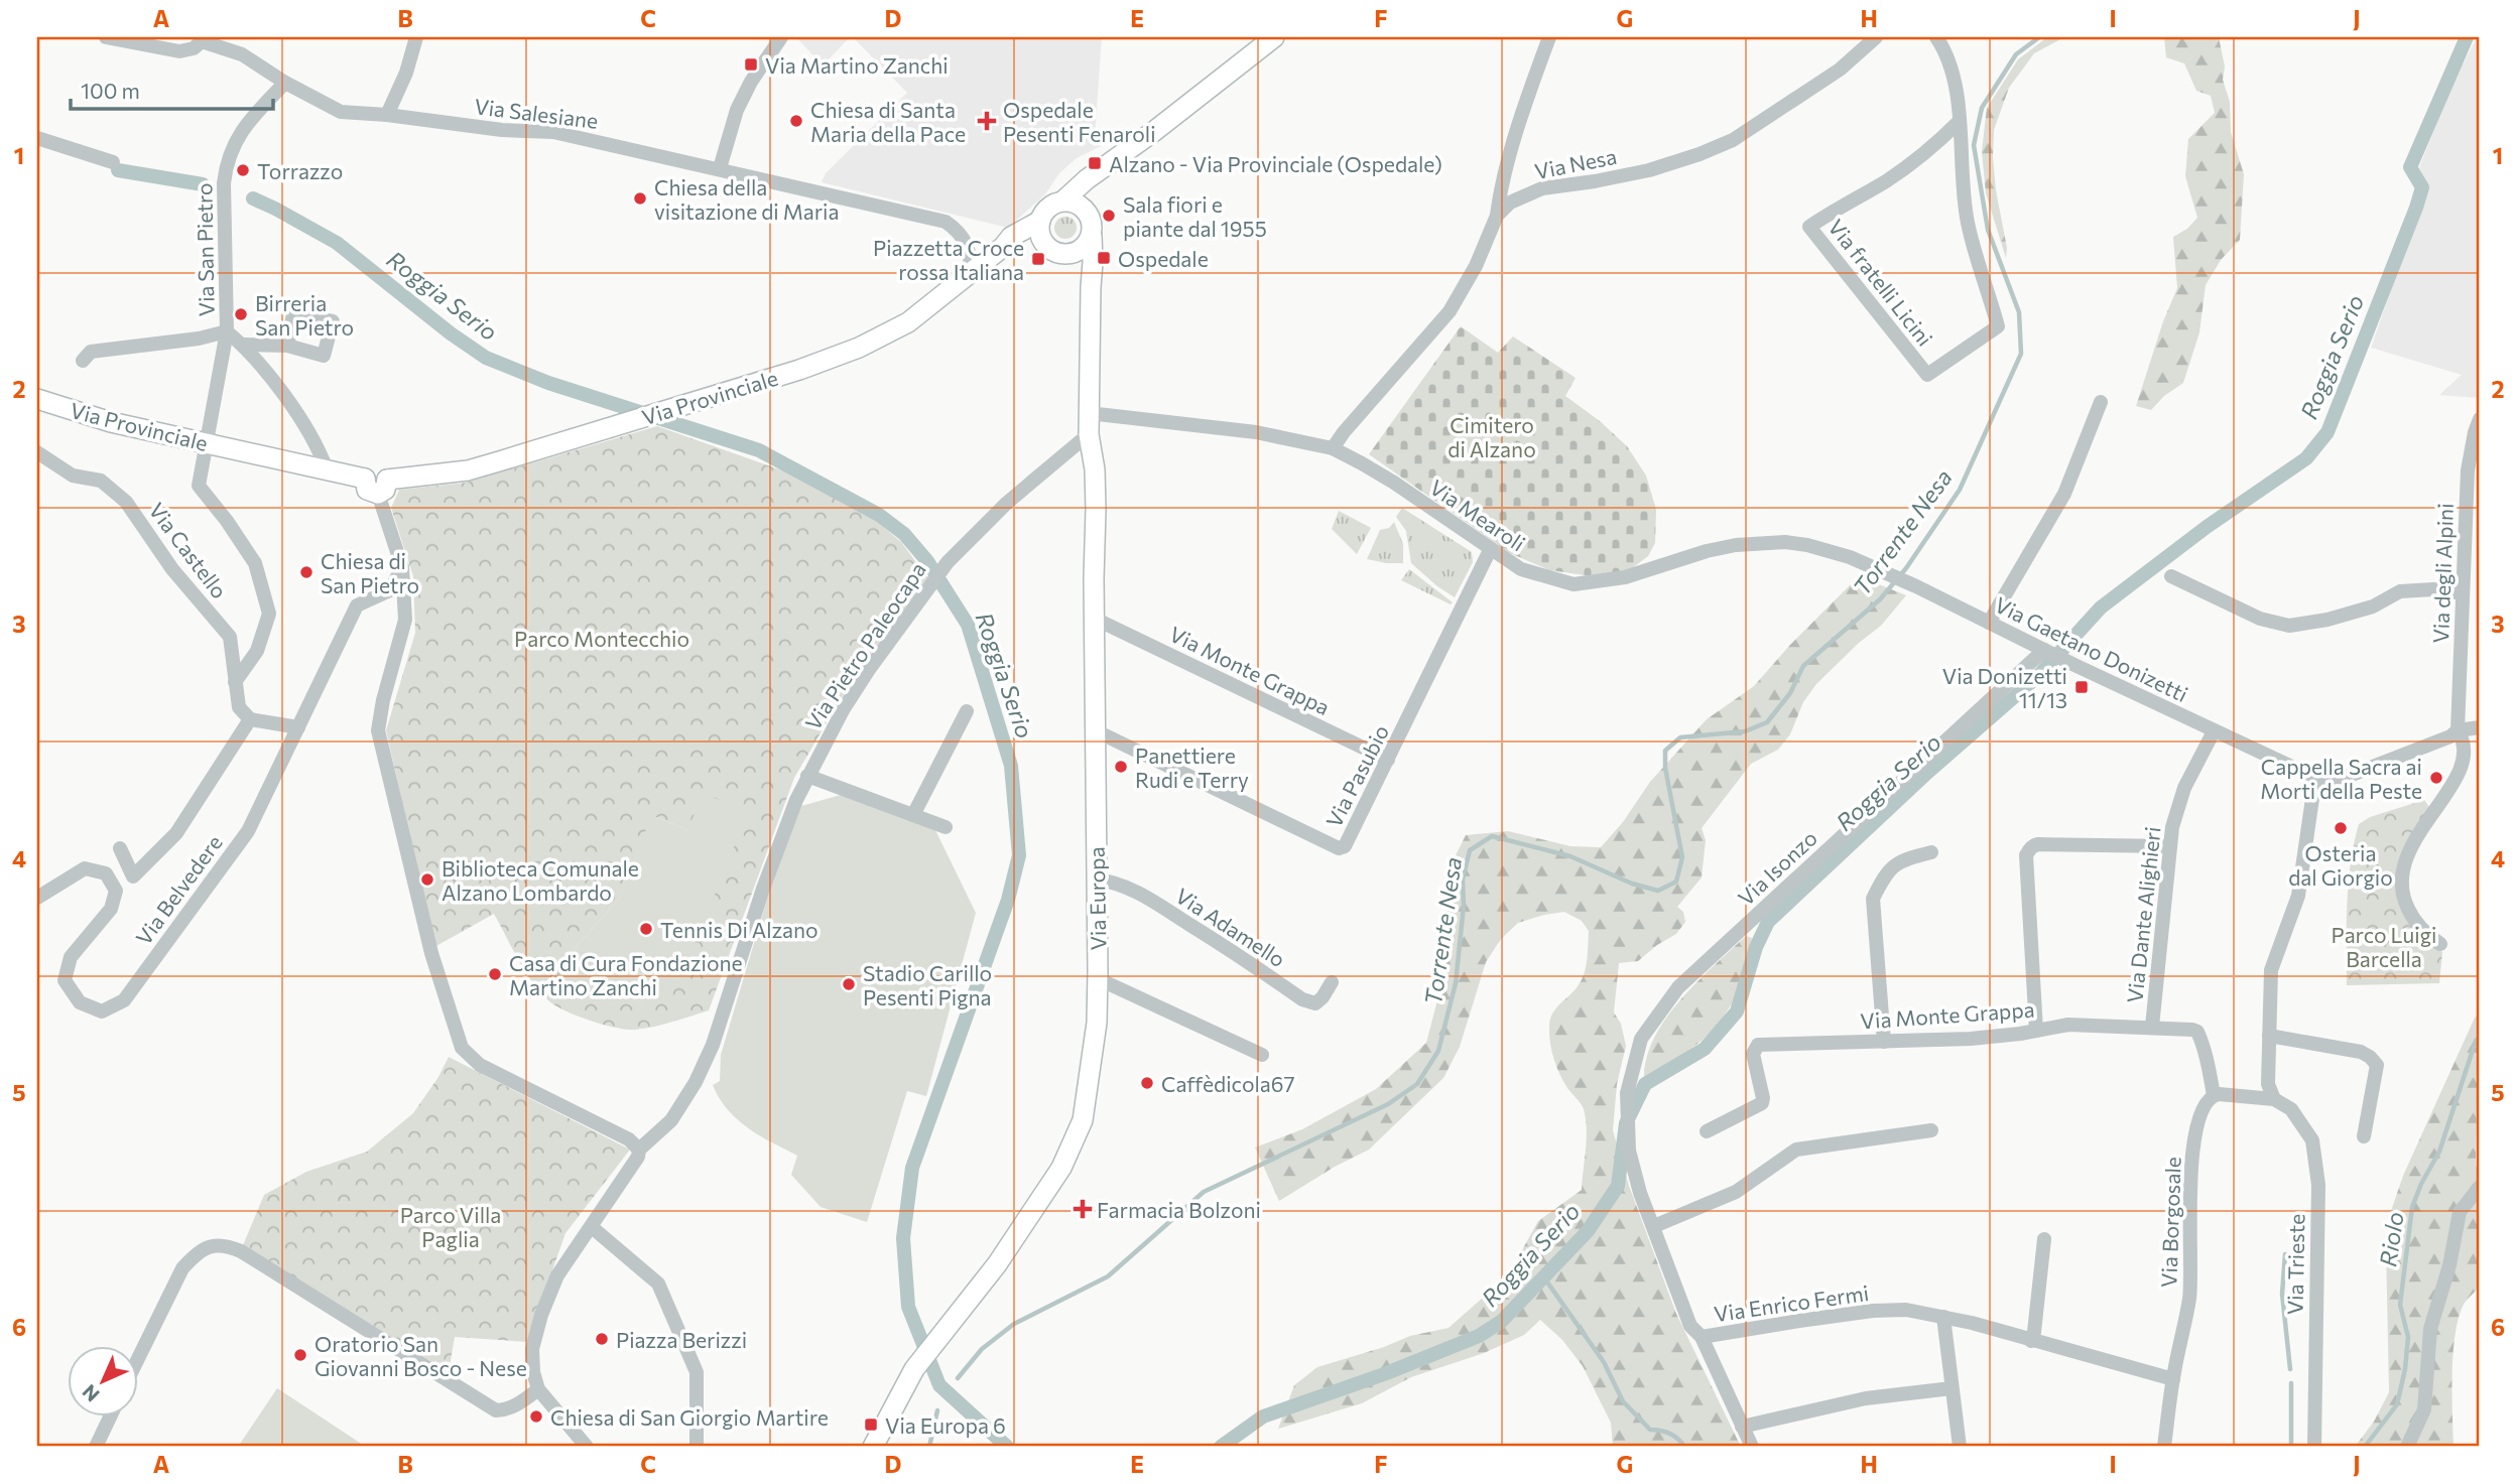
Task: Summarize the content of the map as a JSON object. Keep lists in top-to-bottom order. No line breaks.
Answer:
{"streets":{"street":["Via Salesiane","Via Nesa","Via San Pietro","Via fratelli Licini","Via Provinciale","Via Mearoli","Via Castello","Via degli Alpini","Via Pietro Paleocapa","Via Gaetano Donizetti","Via Monte Grappa","Via Pasubio","Via Isonzo","Via Belvedere","Via Europa","Via Dante Alighieri","Via Adamello","Via Borgosale","Via Trieste","Via Enrico Fermi"]},"crossings":[["Via Salesiane","Via San Pietro"],["Via Salesiane","Via Provinciale"],["Via Nesa","Via Mearoli"],["Via San Pietro","Via Provinciale"],["Via Provinciale","Via Europa"],["Via Mearoli","Via Gaetano Donizetti"],["Via Mearoli","Via Pasubio"],["Via Mearoli","Via Europa"],["Via Pietro Paleocapa","Via Europa"],["Via Gaetano Donizetti","Via Isonzo"],["Via Gaetano Donizetti","Via Dante Alighieri"],["Via Monte Grappa","Via Pasubio"],["Via Monte Grappa","Via Europa"],["Via Monte Grappa","Via Dante Alighieri"],["Via Monte Grappa","Via Borgosale"],["Via Pasubio","Via Europa"],["Via Isonzo","Via Enrico Fermi"],["Via Europa","Via Adamello"],["Via Borgosale","Via Enrico Fermi"]],"water":["Roggia Serio","Torrente Nesa","Riolo"],"parks":["Cimitero di Alzano","Parco Montecchio","Parco Luigi Barcella","Parco Villa Paglia"],"places":{"transit":["Via Martino Zanchi","Alzano - Via Provinciale (Ospedale)","Ospedale","Piazzetta Croce rossa Italiana","Via Donizetti 11/13","Via Europa 6"],"other":["Chiesa di Santa Maria della Pace","Torrazzo","Chiesa della visitazione di Maria","Sala fiori e piante dal 1955","Birreria San Pietro","Chiesa di San Pietro","Panettiere Rudi e Terry","Cappella Sacra ai Morti della Peste","Osteria dal Giorgio","Biblioteca Comunale Alzano Lombardo","Tennis Di Alzano","Casa di Cura Fondazione Martino Zanchi","Stadio Carillo Pesenti Pigna","Caffèdicola67","Piazza Berizzi","Oratorio San Giovanni Bosco - Nese","Chiesa di San Giorgio Martire"],"health":["Ospedale Pesenti Fenaroli","Farmacia Bolzoni"]},"scale_bar":"100 m","north":"bottom left","grid":{"columns":["A","B","C","D","E","F","G","H","I","J"],"rows":["1","2","3","4","5","6"]}}
